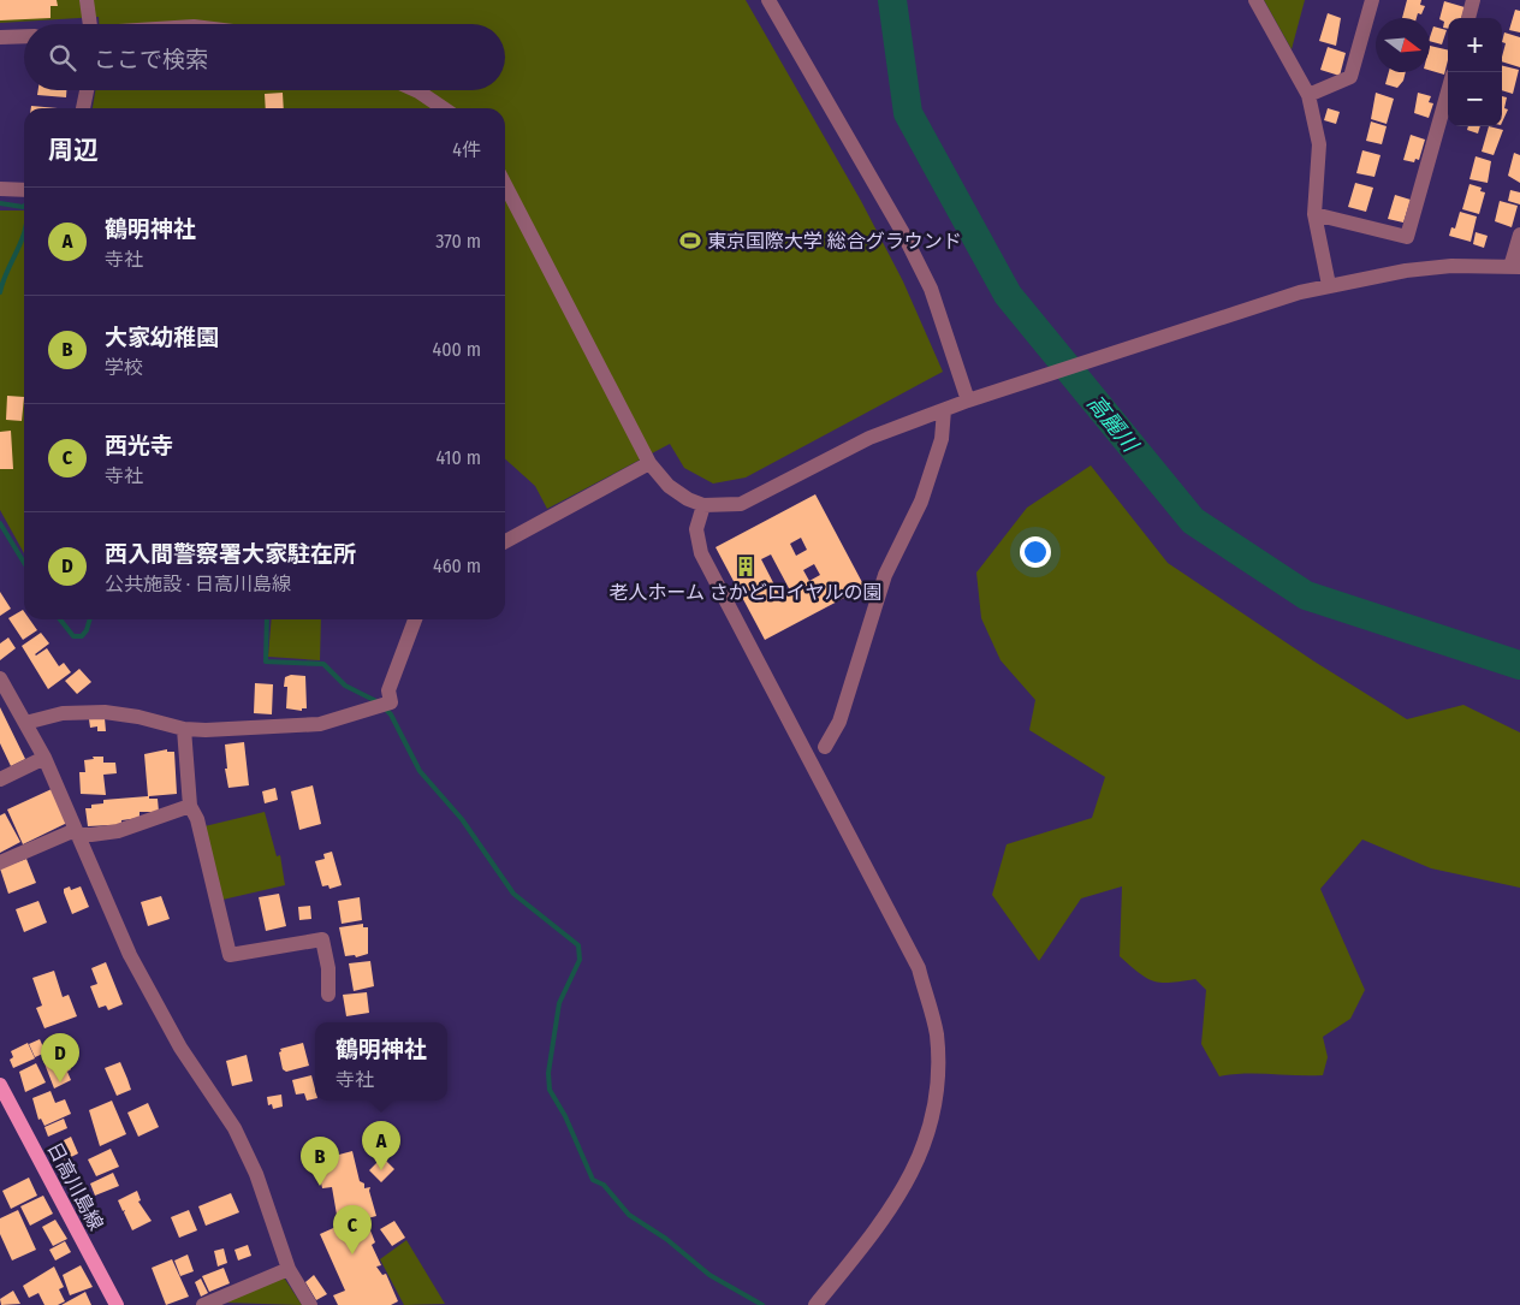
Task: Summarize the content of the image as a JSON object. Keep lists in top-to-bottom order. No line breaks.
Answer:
{"streets":{"main road":["日高川島線"]},"water":["高麗川"],"places":{"sports":["東京国際大学 総合グラウンド"],"building":["老人ホーム さかどロイヤルの園"]},"north":"right","page":{"map_buttons":["+","−"],"search":"ここで検索","heading":["周辺","4件"],"list":[{"mark":"A","name":"鶴明神社","note":"寺社","value":"370 m"},{"mark":"B","name":"大家幼稚園","note":"学校","value":"400 m"},{"mark":"C","name":"西光寺","note":"寺社","value":"410 m"},{"mark":"D","name":"西入間警察署大家駐在所","note":"公共施設 · 日高川島線","value":"460 m"}],"popup":["鶴明神社","寺社"],"pins":["D","A","B","C"]}}
